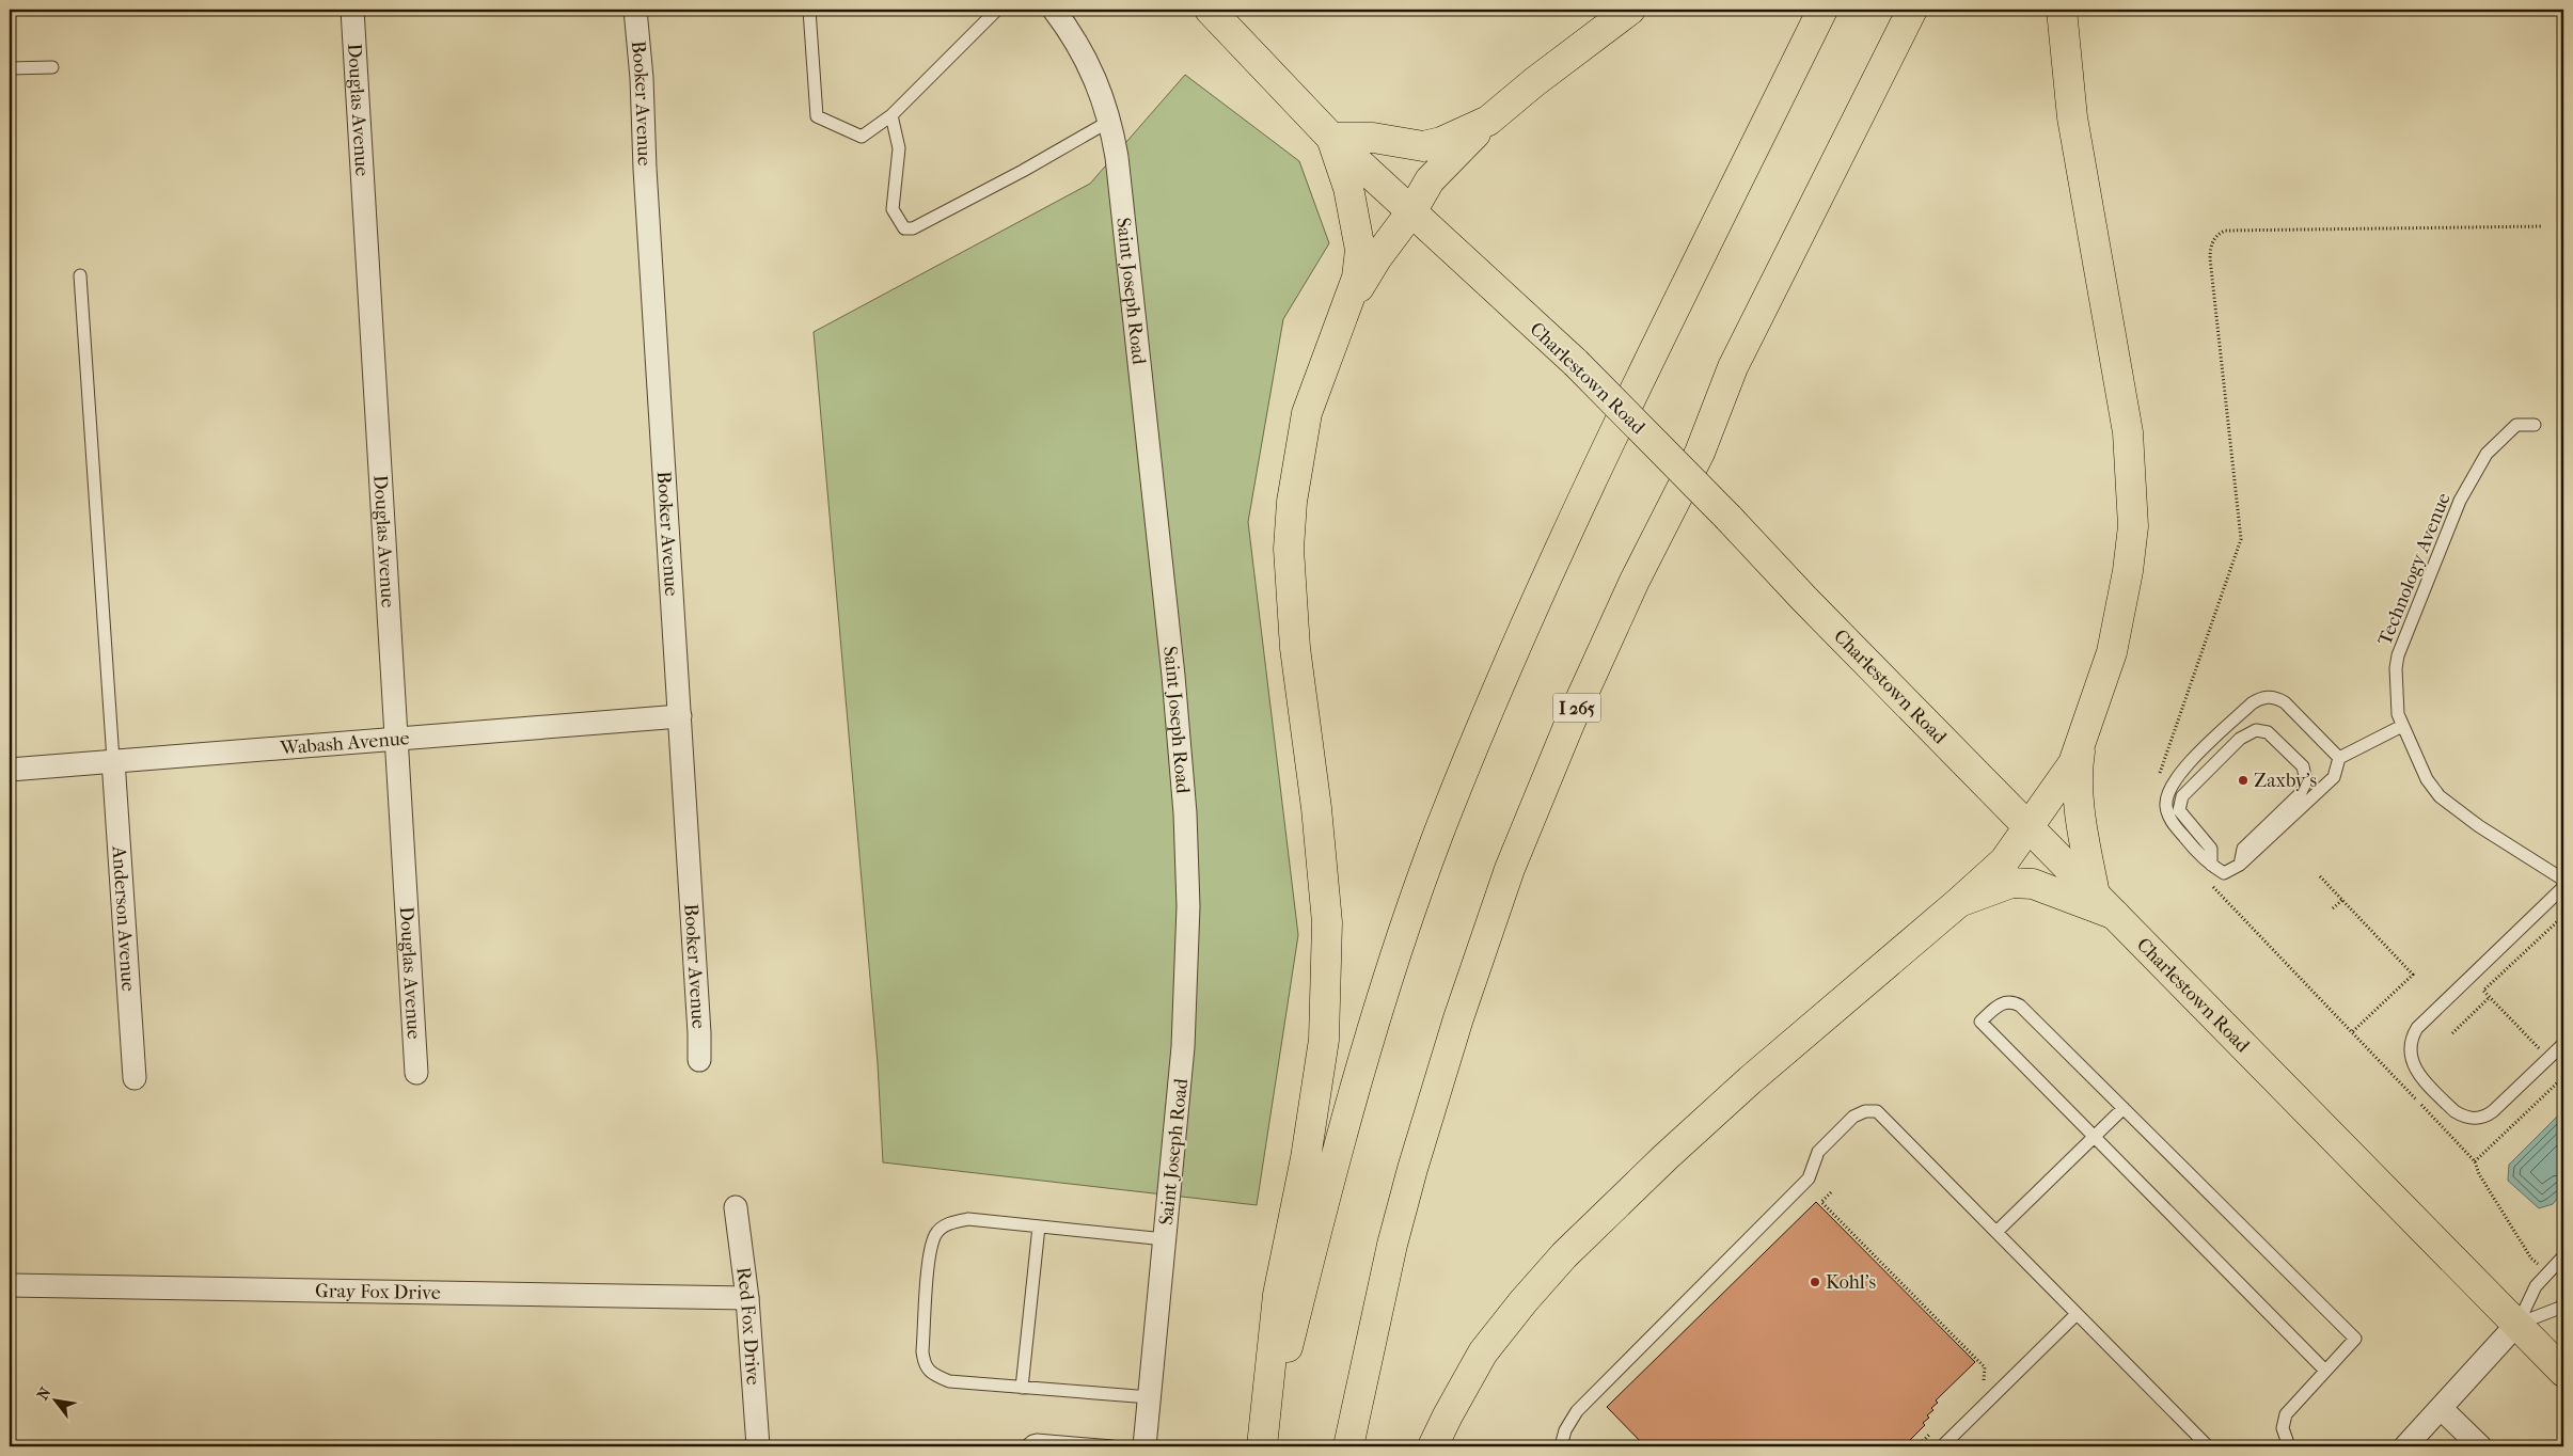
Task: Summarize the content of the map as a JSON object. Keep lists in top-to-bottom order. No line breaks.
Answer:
{"streets":{"main road":["Charlestown Road","I 265"],"street":["Booker Avenue","Douglas Avenue","Saint Joseph Road","Wabash Avenue","Anderson Avenue","Gray Fox Drive","Red Fox Drive"],"lane":["Technology Avenue"]},"crossings":[["Booker Avenue","Wabash Avenue"],["Douglas Avenue","Wabash Avenue"],["Wabash Avenue","Anderson Avenue"],["Gray Fox Drive","Red Fox Drive"]],"places":["Zaxby's","Kohl's"],"north":"top left"}
